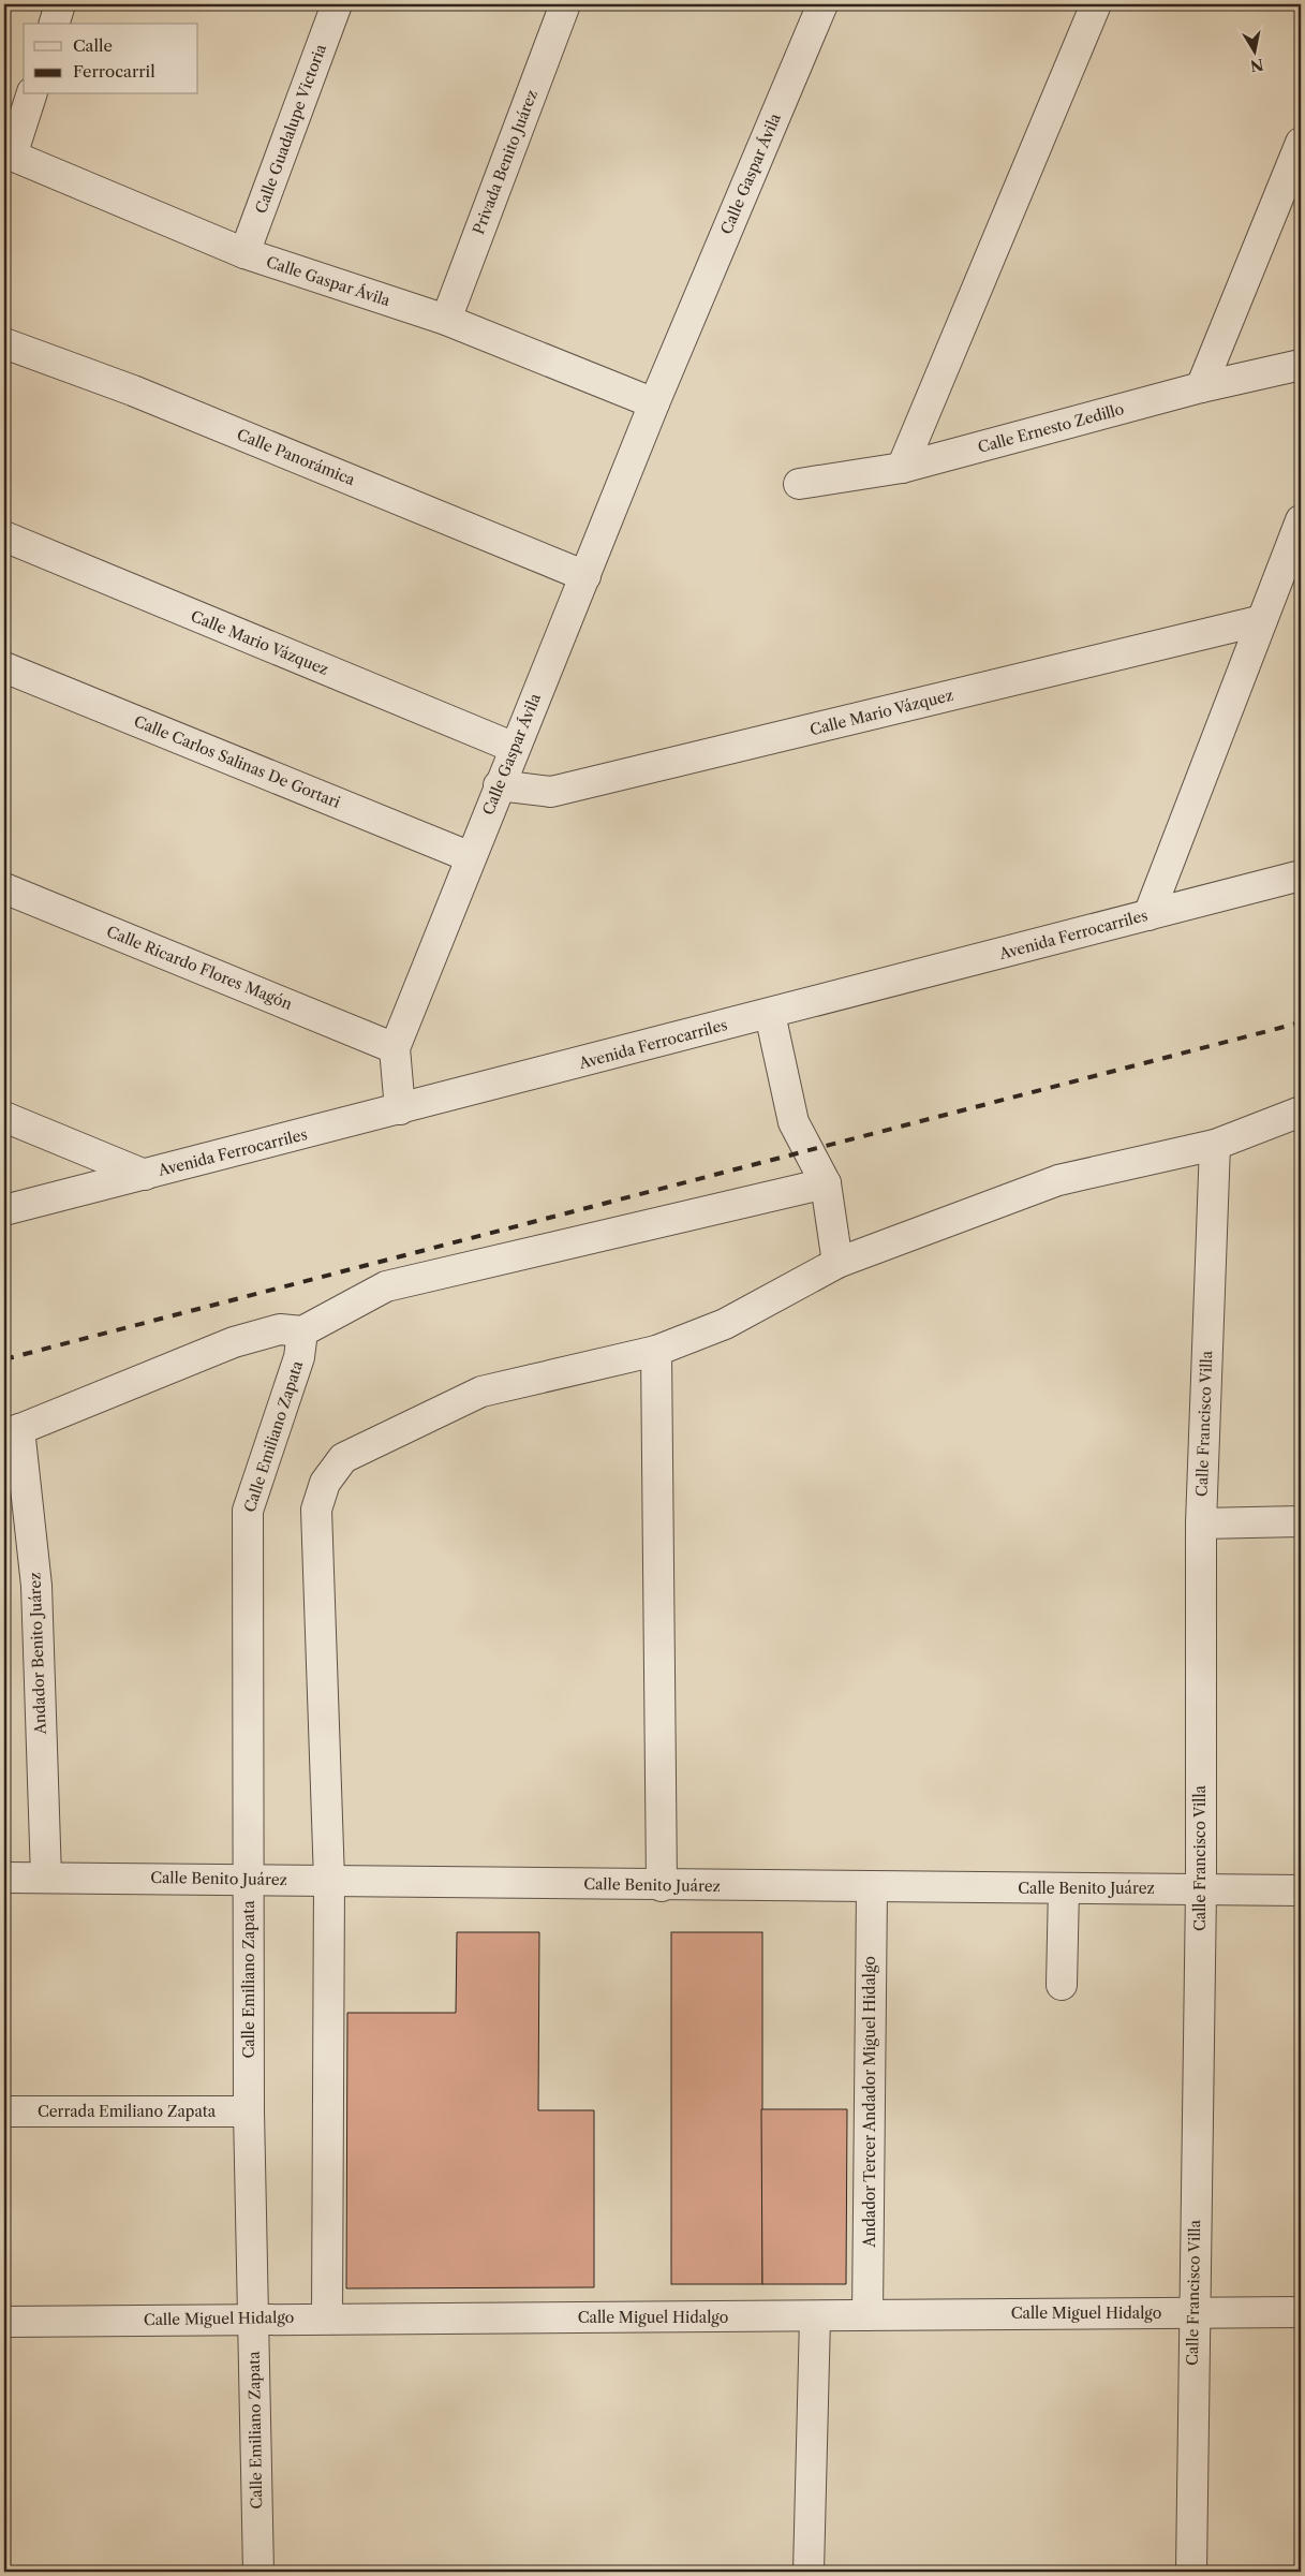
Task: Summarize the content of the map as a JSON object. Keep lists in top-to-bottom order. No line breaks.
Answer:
{"streets":{"street":["Calle Guadalupe Victoria","Privada Benito Juárez","Calle Gaspar Ávila","Calle Ernesto Zedillo","Calle Panorámica","Calle Mario Vázquez","Calle Carlos Salinas De Gortari","Avenida Ferrocarriles","Calle Ricardo Flores Magón","Calle Francisco Villa","Calle Emiliano Zapata","Andador Benito Juárez","Calle Benito Juárez","Andador Tercer Andador Miguel Hidalgo","Cerrada Emiliano Zapata","Calle Miguel Hidalgo"]},"crossings":[["Calle Guadalupe Victoria","Calle Gaspar Ávila"],["Privada Benito Juárez","Calle Gaspar Ávila"],["Calle Gaspar Ávila","Calle Panorámica"],["Calle Gaspar Ávila","Calle Mario Vázquez"],["Calle Gaspar Ávila","Calle Carlos Salinas De Gortari"],["Calle Gaspar Ávila","Avenida Ferrocarriles"],["Calle Gaspar Ávila","Calle Ricardo Flores Magón"],["Calle Francisco Villa","Calle Benito Juárez"],["Calle Francisco Villa","Calle Miguel Hidalgo"],["Calle Emiliano Zapata","Calle Benito Juárez"],["Calle Emiliano Zapata","Cerrada Emiliano Zapata"],["Calle Emiliano Zapata","Calle Miguel Hidalgo"],["Andador Benito Juárez","Calle Benito Juárez"],["Calle Benito Juárez","Andador Tercer Andador Miguel Hidalgo"],["Andador Tercer Andador Miguel Hidalgo","Calle Miguel Hidalgo"]],"legend":["Calle","Ferrocarril"],"north":"bottom"}
